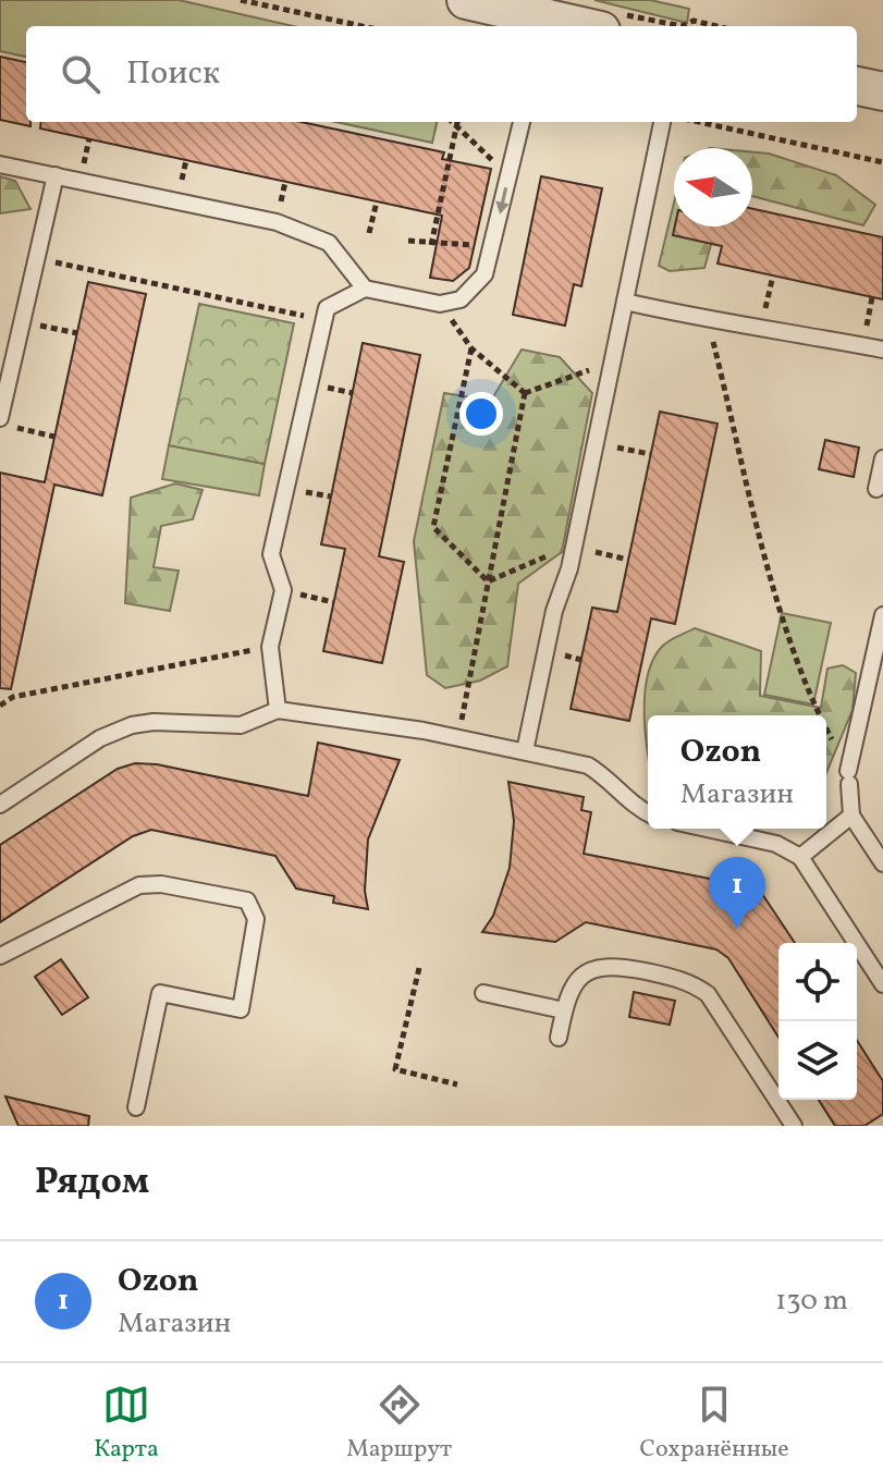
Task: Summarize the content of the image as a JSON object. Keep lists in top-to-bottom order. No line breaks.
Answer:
{"north":"left","page":{"search":"Поиск","popup":["Ozon","Магазин"],"pins":"1","heading":"Рядом","list":[{"mark":"1","name":"Ozon","note":"Магазин","value":"130 m"}],"nav":["Карта","Маршрут","Сохранённые"]}}
